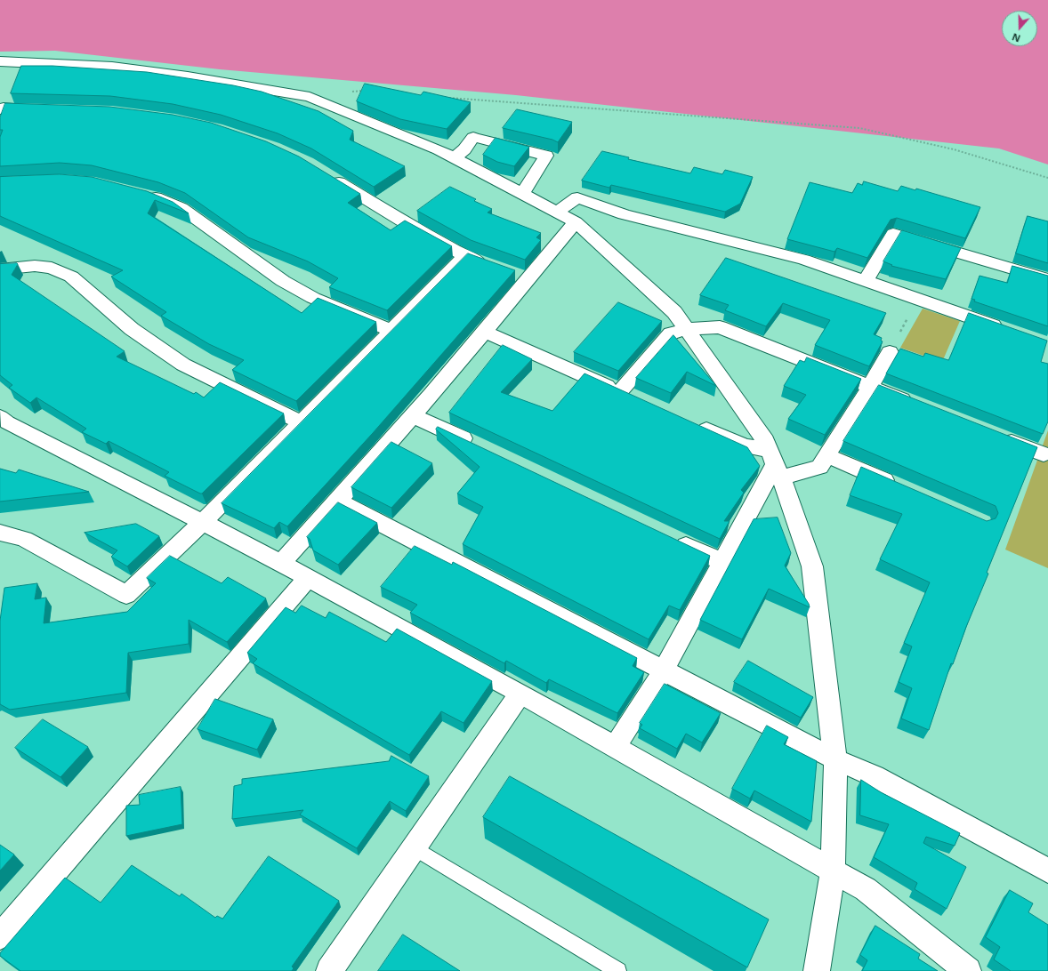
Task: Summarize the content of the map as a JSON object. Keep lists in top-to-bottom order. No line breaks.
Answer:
{"north":"bottom"}
